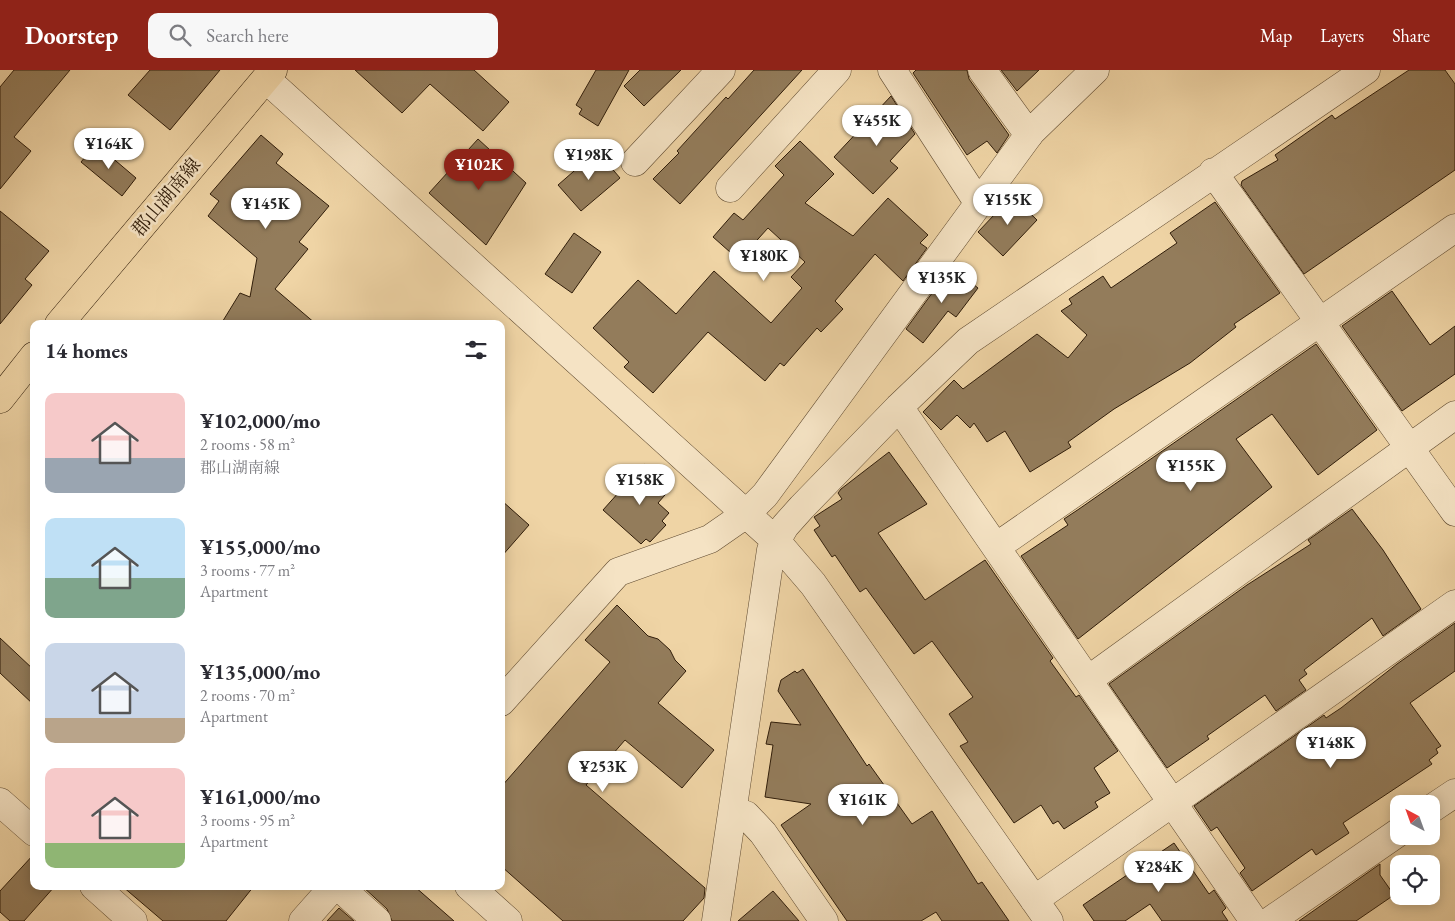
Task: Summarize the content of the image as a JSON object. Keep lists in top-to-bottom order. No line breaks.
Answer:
{"streets":{"main road":["郡山湖南線"]},"north":"top left","page":{"header":"Doorstep","search":"Search here","nav":["Map","Layers","Share"],"price":["¥455K","¥164K","¥198K","¥102K","¥155K","¥145K","¥180K","¥135K","¥155K","¥158K","¥148K","¥253K","¥161K","¥284K"],"heading":"14 homes","list":[{"name":"¥102,000/mo","note":"2 rooms · 58 m² · 郡山湖南線"},{"name":"¥155,000/mo","note":"3 rooms · 77 m² · Apartment"},{"name":"¥135,000/mo","note":"2 rooms · 70 m² · Apartment"},{"name":"¥161,000/mo","note":"3 rooms · 95 m² · Apartment"}]}}
